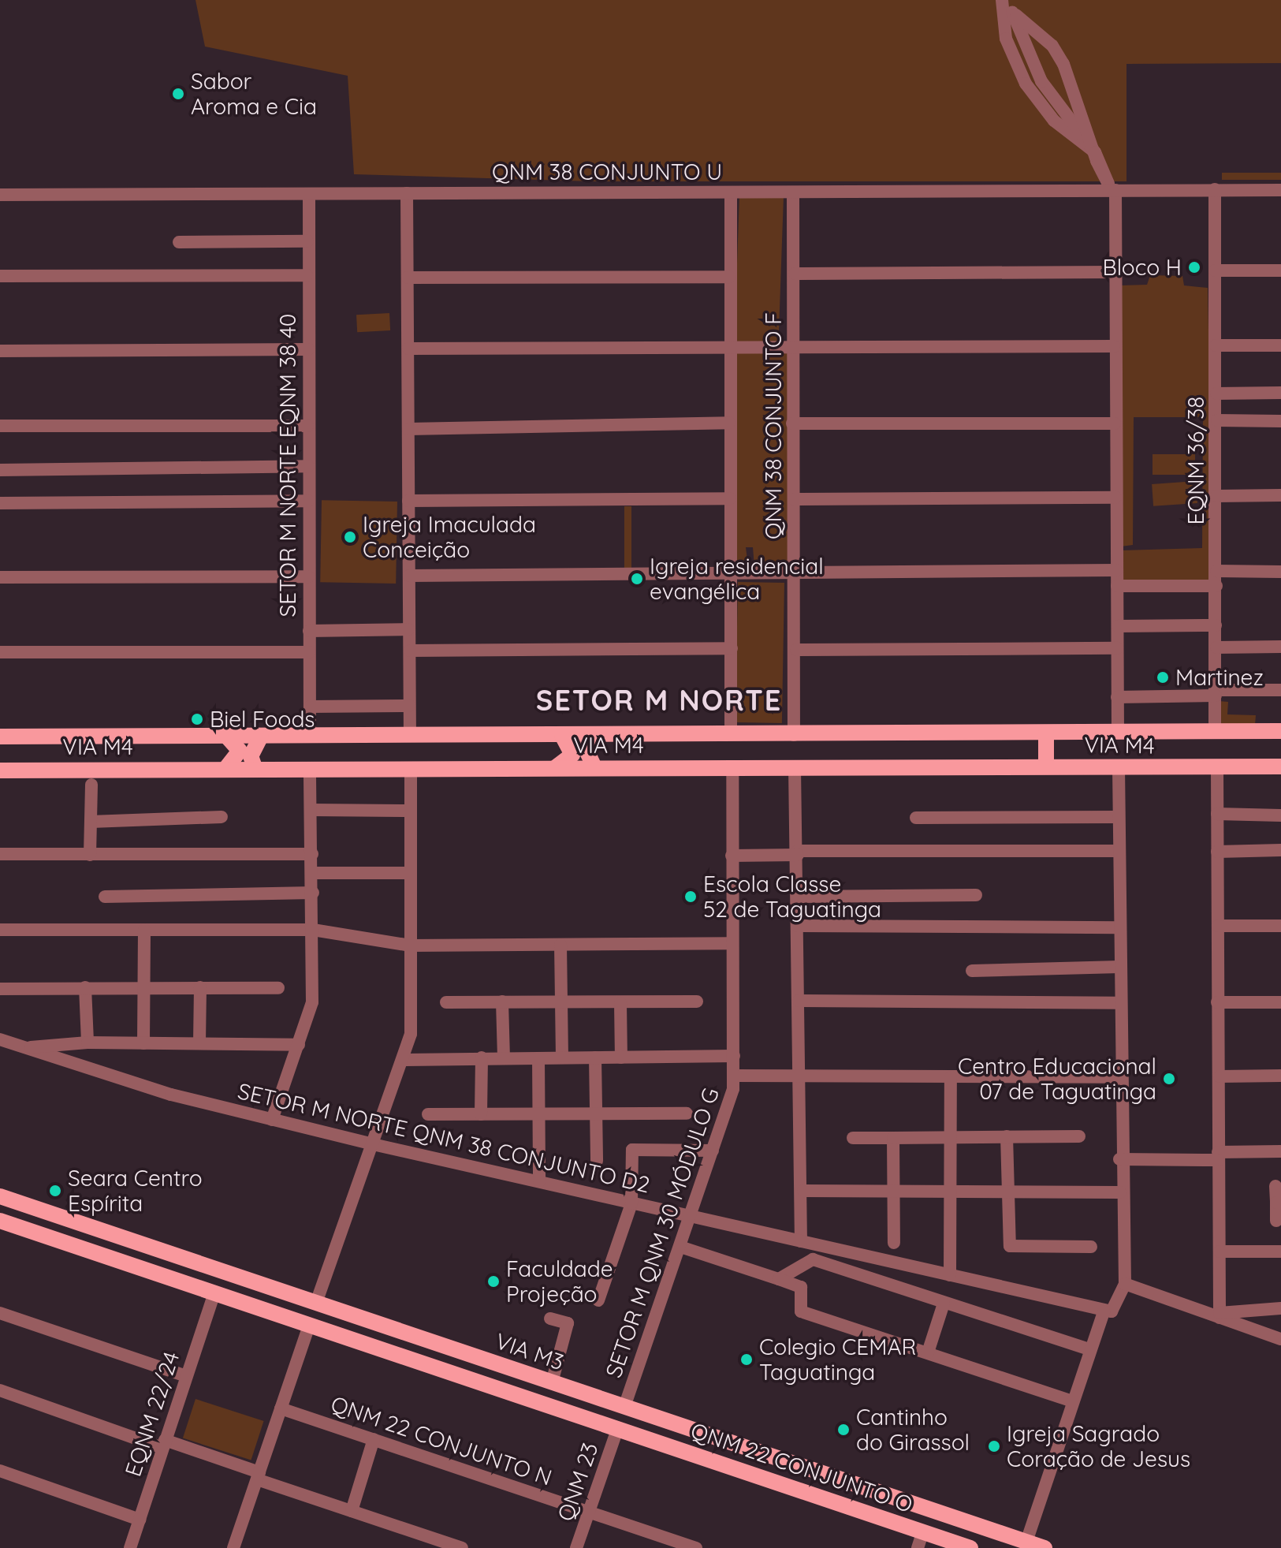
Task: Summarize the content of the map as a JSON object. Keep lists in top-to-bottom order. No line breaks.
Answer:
{"streets":{"main road":["VIA M4","VIA M3","QNM 22 CONJUNTO O"],"street":["QNM 38 CONJUNTO U","QNM 38 CONJUNTO F","EQNM 36/38","SETOR M NORTE EQNM 38 40","SETOR M NORTE QNM 38 CONJUNTO D2","SETOR M QNM 30 MÓDULO G","EQNM 22/24","QNM 22 CONJUNTO N","QNM 23"]},"crossings":[["QNM 38 CONJUNTO U","QNM 38 CONJUNTO F"],["QNM 38 CONJUNTO U","EQNM 36/38"],["QNM 38 CONJUNTO U","SETOR M NORTE EQNM 38 40"],["QNM 38 CONJUNTO F","VIA M4"],["EQNM 36/38","VIA M4"],["SETOR M NORTE EQNM 38 40","VIA M4"],["VIA M4","SETOR M QNM 30 MÓDULO G"],["SETOR M NORTE QNM 38 CONJUNTO D2","SETOR M QNM 30 MÓDULO G"],["SETOR M QNM 30 MÓDULO G","VIA M3"],["QNM 22 CONJUNTO N","QNM 23"],["QNM 22 CONJUNTO O","QNM 23"]],"districts":["SETOR M NORTE"],"places":["Sabor Aroma e Cia","Bloco H","Igreja Imaculada Conceição","Igreja residencial evangélica","Martinez","Biel Foods","Escola Classe 52 de Taguatinga","Centro Educacional 07 de Taguatinga","Seara Centro Espírita","Faculdade Projeção","Colegio CEMAR Taguatinga","Cantinho do Girassol","Igreja Sagrado Coração de Jesus"]}
